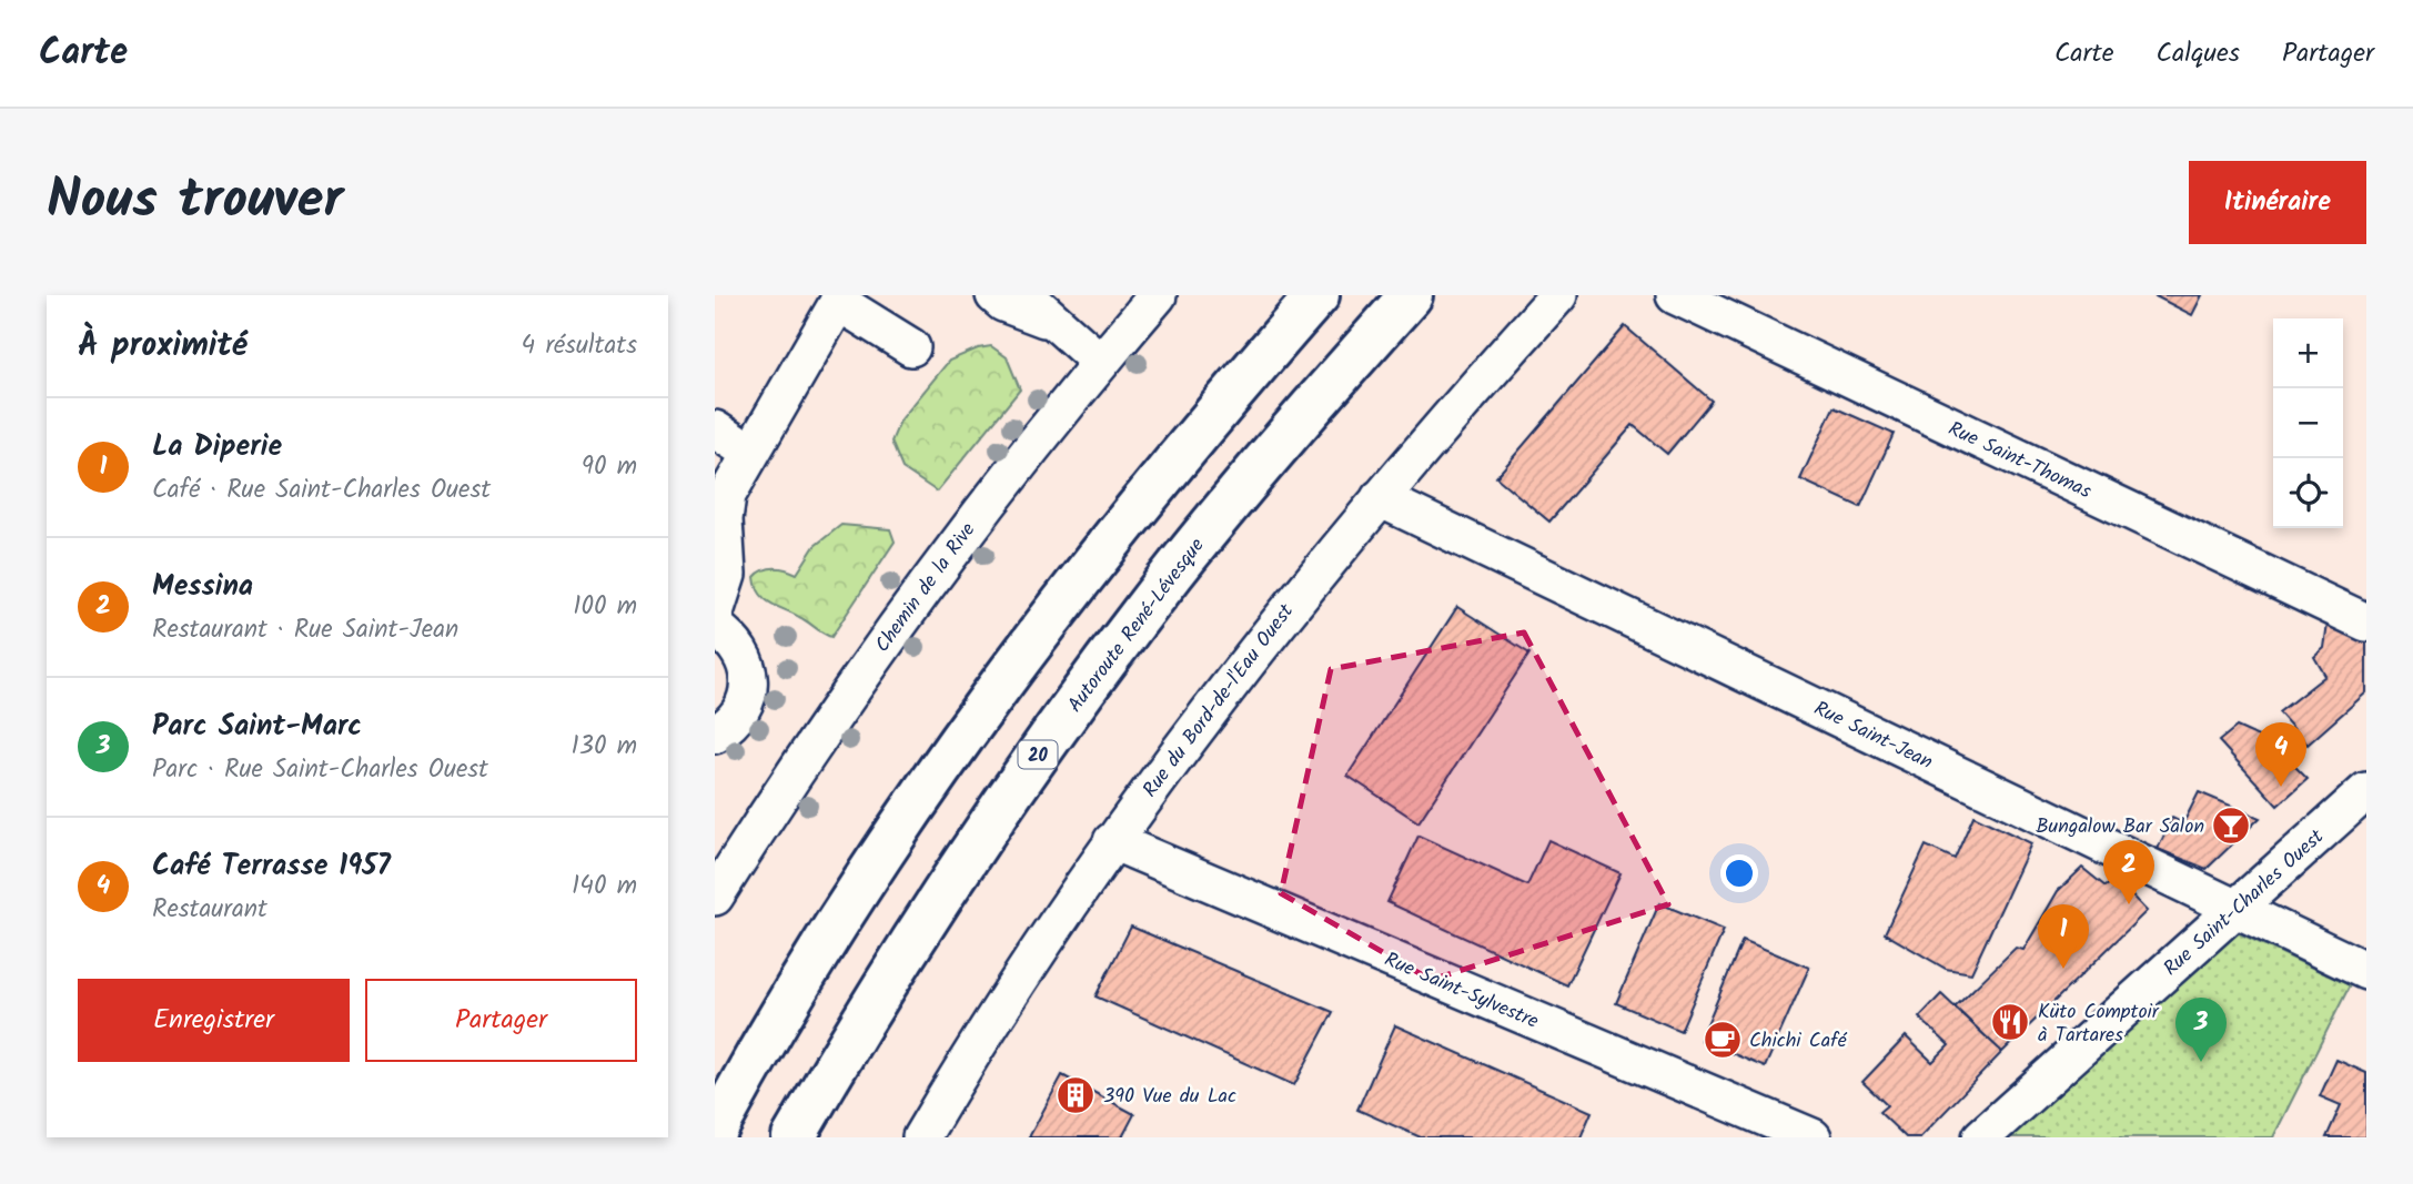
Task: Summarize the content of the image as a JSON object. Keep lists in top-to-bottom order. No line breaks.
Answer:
{"streets":{"highway":["Autoroute René-Lévesque","20"],"street":["Rue Saint-Thomas","Chemin de la Rive","Rue du Bord-de-l'Eau Ouest","Rue Saint-Jean","Rue Saint-Charles Ouest","Rue Saint-Sylvestre"]},"crossings":[["Rue du Bord-de-l'Eau Ouest","Rue Saint-Jean"],["Rue du Bord-de-l'Eau Ouest","Rue Saint-Sylvestre"],["Rue Saint-Jean","Rue Saint-Charles Ouest"]],"places":{"bar":["Bungalow Bar Salon"],"restaurant":["Küto Comptoir à Tartares"],"cafe":["Chichi Café"],"building":["390 Vue du Lac"]},"page":{"header":"Carte","nav":["Carte","Calques","Partager"],"title":"Nous trouver","buttons":["Itinéraire",["Enregistrer","Partager"]],"heading":["À proximité","4 résultats"],"map_buttons":["+","−"],"list":[{"mark":"1","name":"La Diperie","note":"Café · Rue Saint-Charles Ouest","value":"90 m"},{"mark":"2","name":"Messina","note":"Restaurant · Rue Saint-Jean","value":"100 m"},{"mark":"3","name":"Parc Saint-Marc","note":"Parc · Rue Saint-Charles Ouest","value":"130 m"},{"mark":"4","name":"Café Terrasse 1957","note":"Restaurant","value":"140 m"}],"pins":["4","2","1","3"]}}
